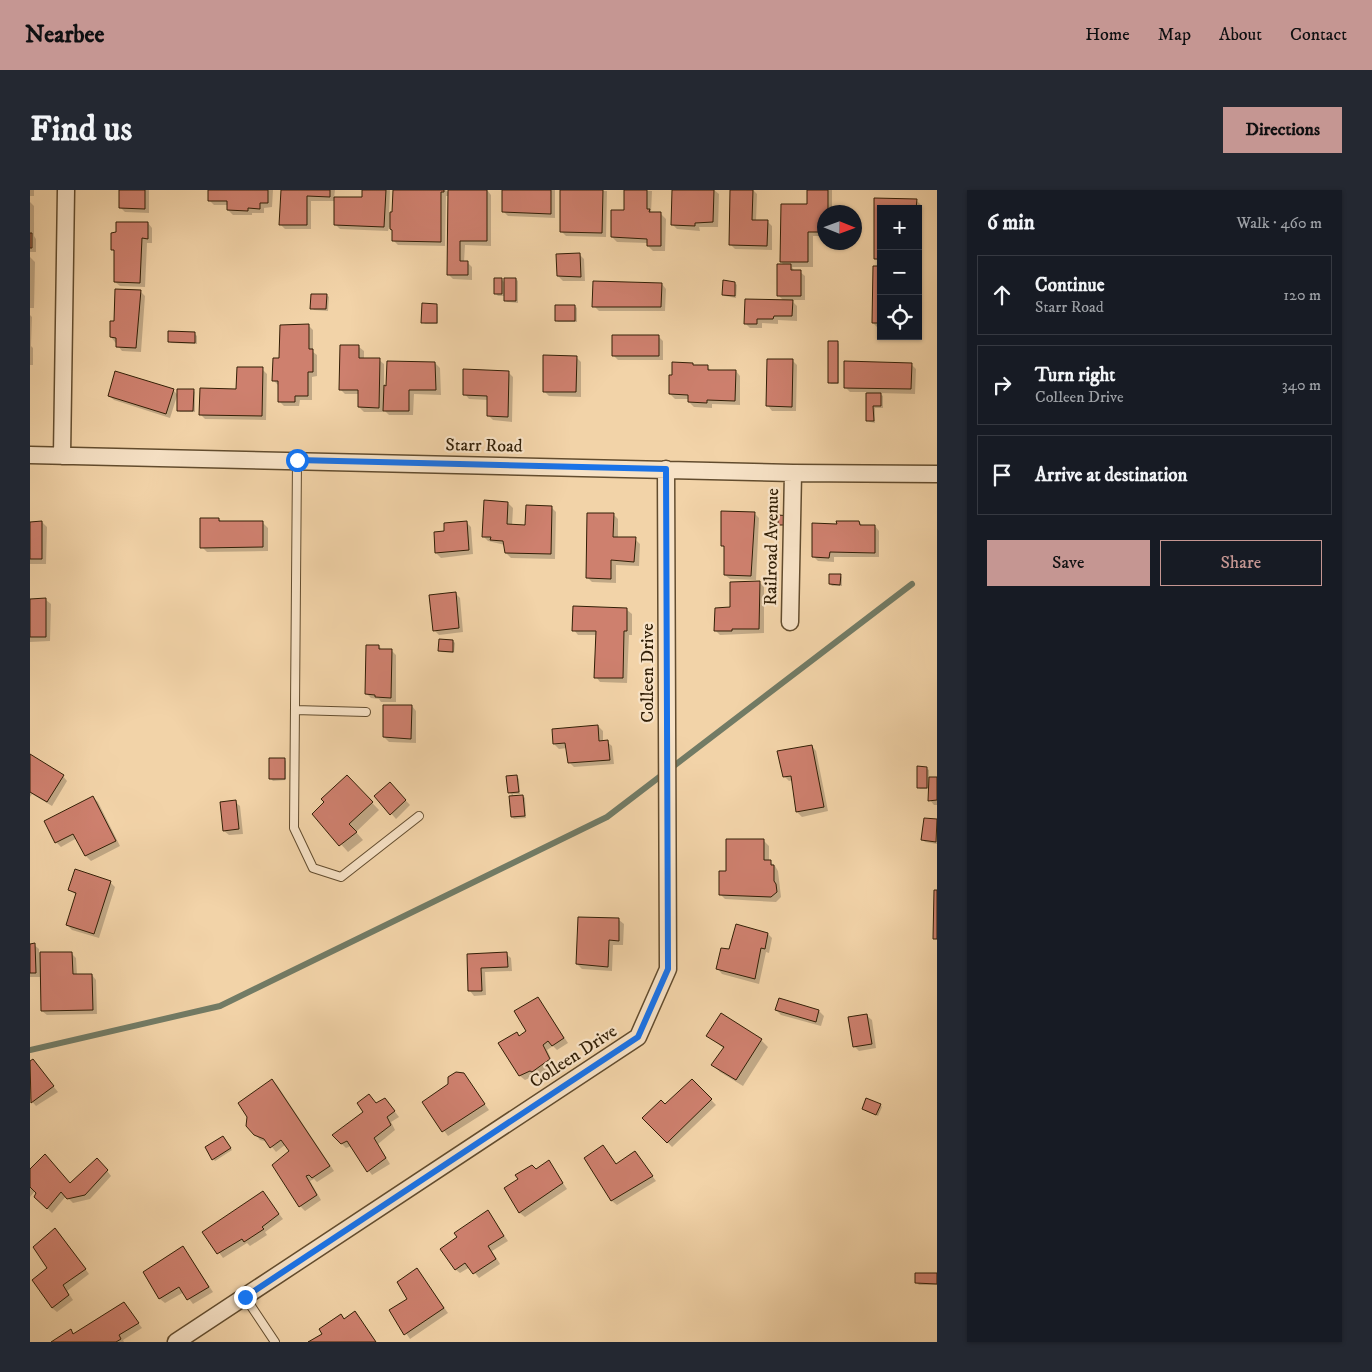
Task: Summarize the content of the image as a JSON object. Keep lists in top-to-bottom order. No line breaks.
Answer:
{"streets":{"street":["Starr Road","Railroad Avenue","Colleen Drive"]},"crossings":[["Starr Road","Railroad Avenue"],["Starr Road","Colleen Drive"]],"north":"right","page":{"header":"Nearbee","nav":["Home","Map","About","Contact"],"buttons":["Directions",["Save","Share"]],"title":"Find us","heading":["6 min","Walk · 460 m"],"map_buttons":["+","−"],"list":[["Continue","Starr Road","120 m"],["Turn right","Colleen Drive","340 m"],"Arrive at destination"]}}
